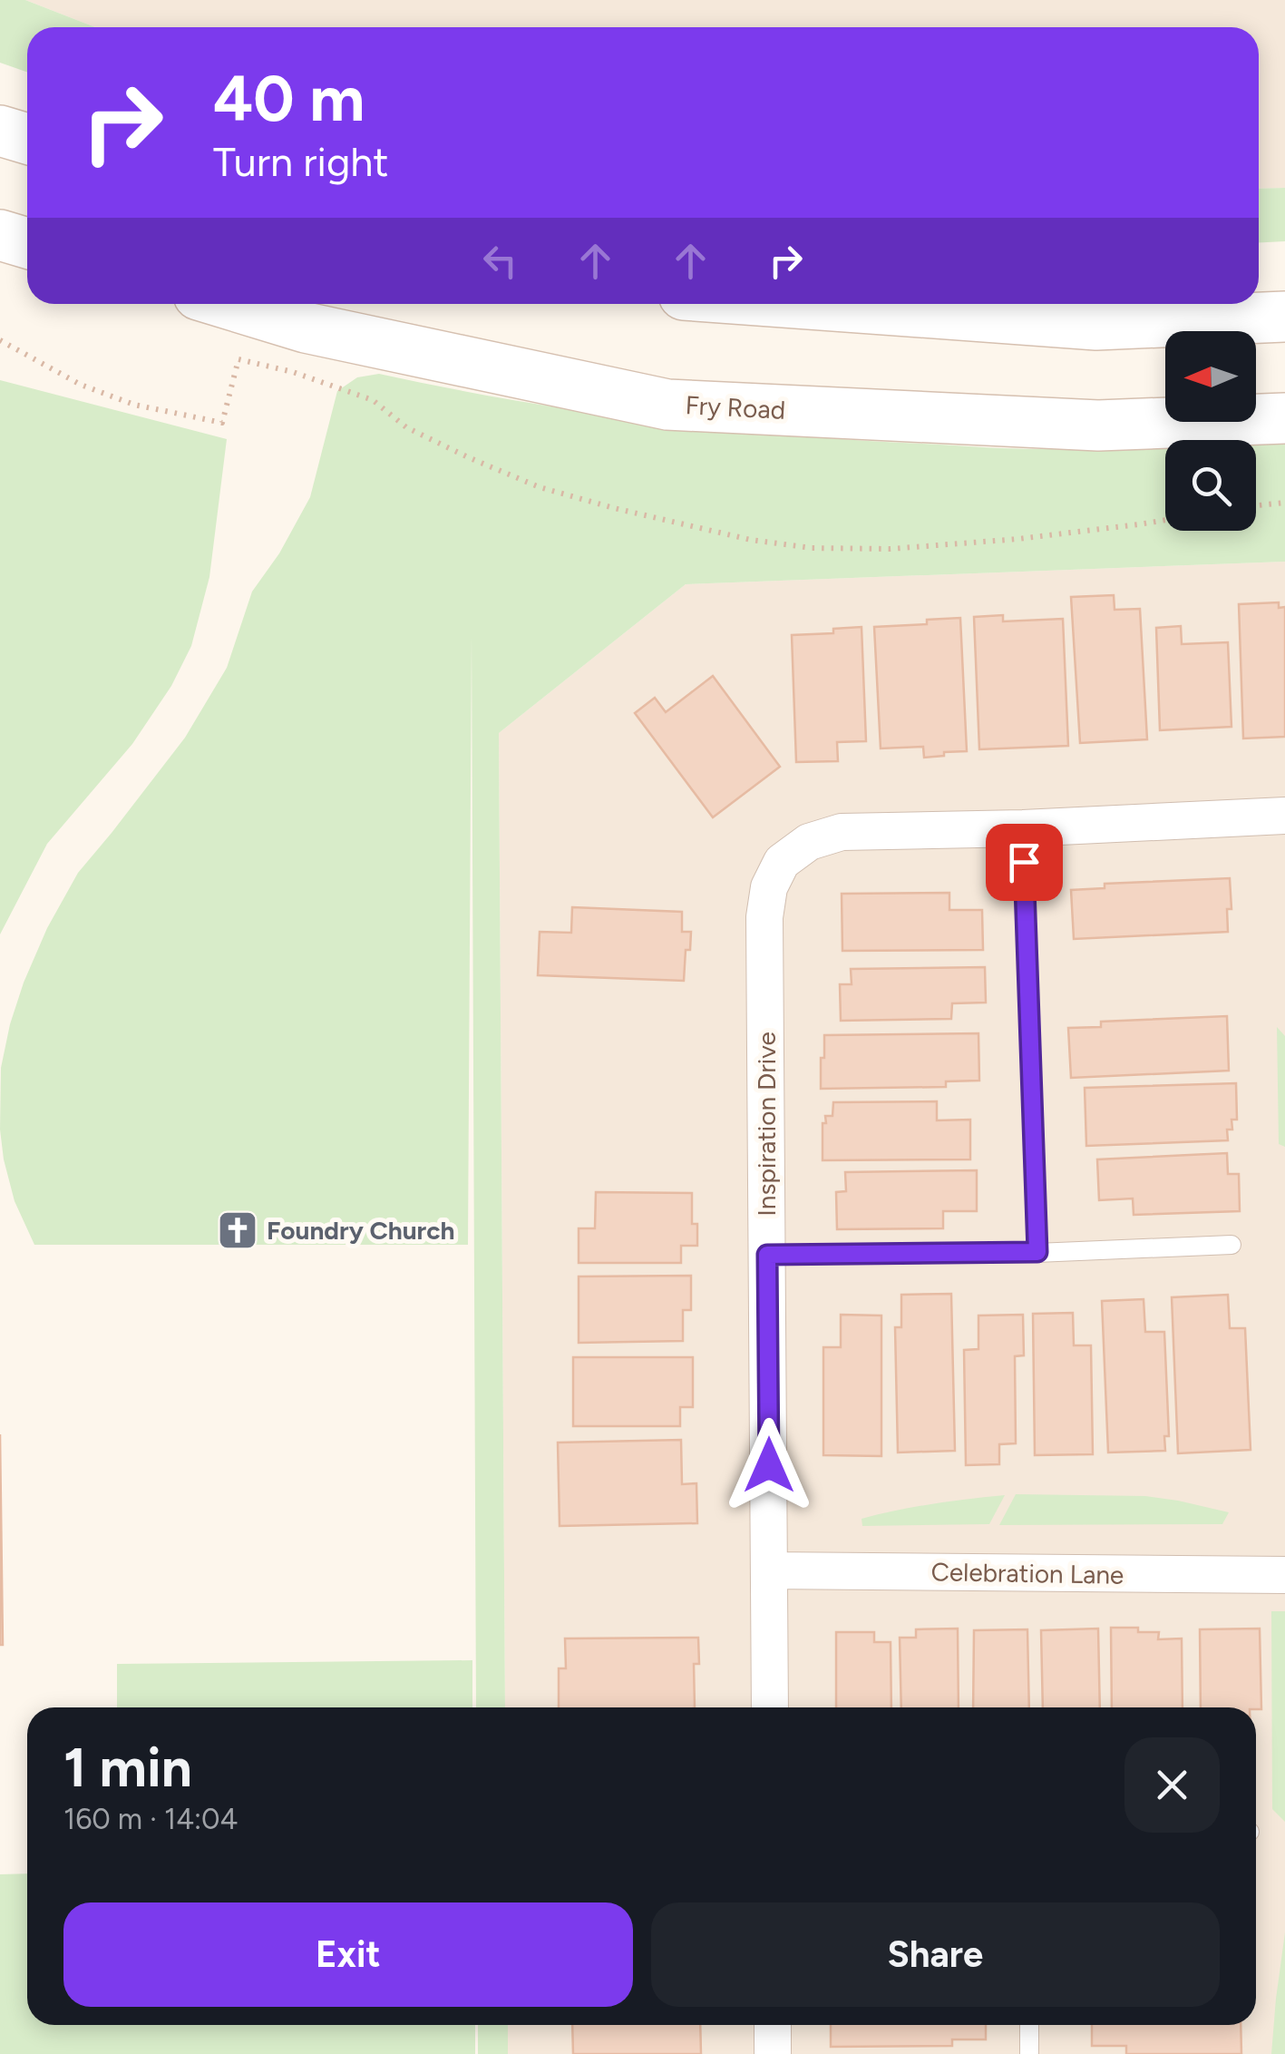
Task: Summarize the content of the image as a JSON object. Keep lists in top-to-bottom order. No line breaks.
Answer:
{"streets":{"main road":["Fry Road"],"street":["Inspiration Drive","Celebration Lane"]},"crossings":[["Inspiration Drive","Celebration Lane"]],"places":{"church":["Foundry Church"]},"north":"left","page":{"turn":["40 m","Turn right"],"heading":["1 min","160 m · 14:04"],"buttons":["Exit","Share"]}}
